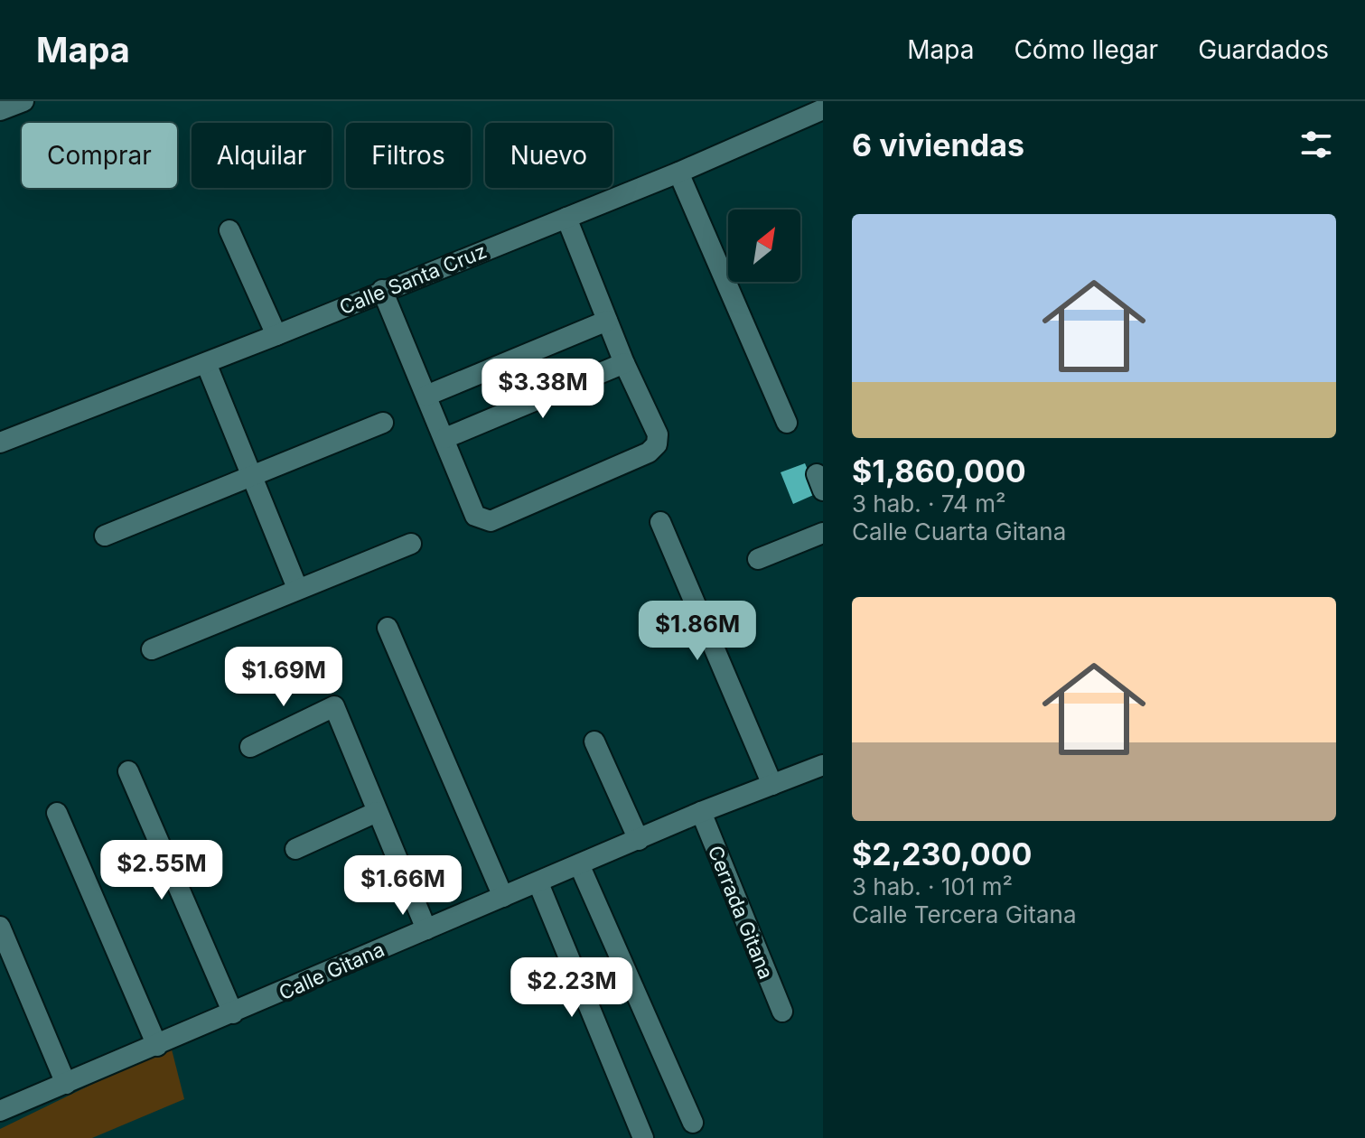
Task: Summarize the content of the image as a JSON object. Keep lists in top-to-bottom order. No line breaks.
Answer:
{"streets":{"street":["Calle Santa Cruz","Cerrada Gitana","Calle Gitana"]},"crossings":[["Cerrada Gitana","Calle Gitana"]],"north":"top right","page":{"header":"Mapa","nav":["Mapa","Cómo llegar","Guardados"],"heading":"6 viviendas","chip":["Comprar","Alquilar","Filtros","Nuevo"],"list":[{"name":"$1,860,000","note":"3 hab. · 74 m² · Calle Cuarta Gitana"},{"name":"$2,230,000","note":"3 hab. · 101 m² · Calle Tercera Gitana"}],"price":["$3.38M","$1.86M","$1.69M","$2.55M","$1.66M","$2.23M"]}}
